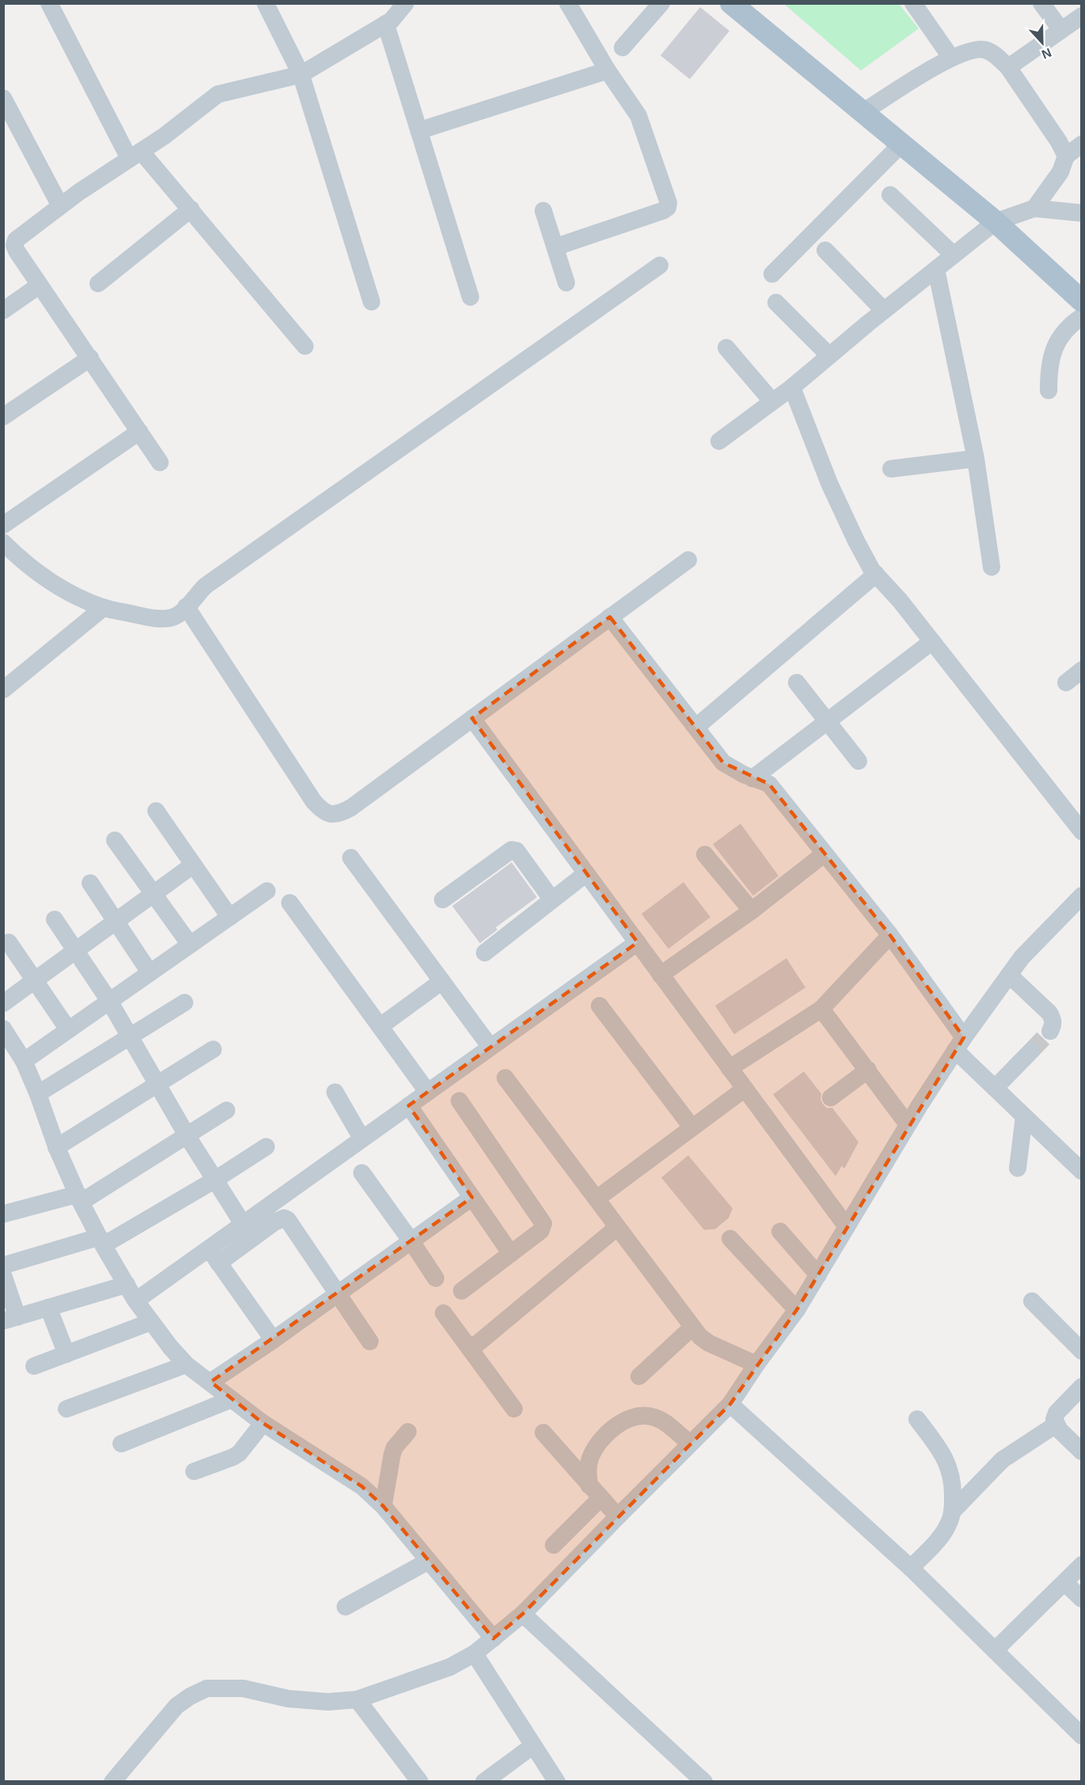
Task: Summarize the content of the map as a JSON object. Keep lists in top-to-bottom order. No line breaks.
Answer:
{"north":"bottom"}
